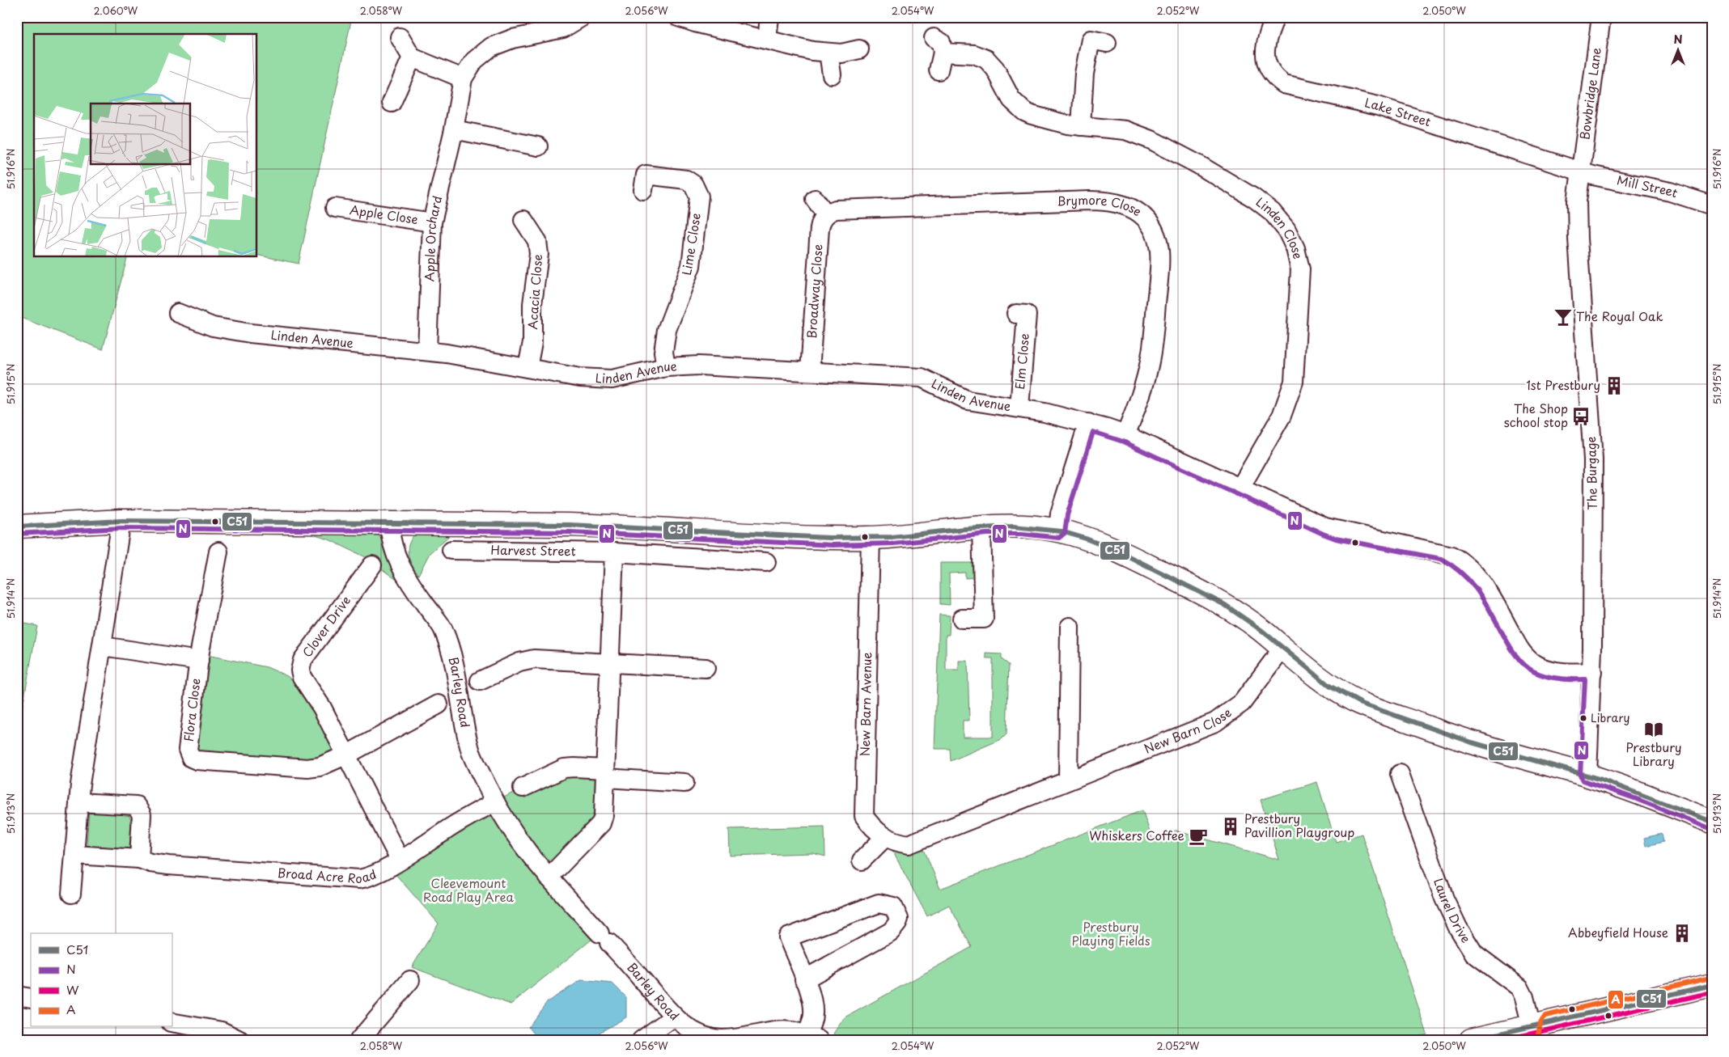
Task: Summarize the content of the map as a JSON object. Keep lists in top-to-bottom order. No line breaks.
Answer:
{"streets":{"street":["Bowbridge Lane","Lake Street","Mill Street","Brymore Close","Apple Close","Linden Close","Apple Orchard","Lime Close","Acacia Close","Broadway Close","Linden Avenue","Elm Close","The Burgage","Harvest Street","Clover Drive","Barley Road","New Barn Avenue","Flora Close","New Barn Close","Broad Acre Road","Laurel Drive"]},"crossings":[["Bowbridge Lane","Lake Street"],["Bowbridge Lane","Mill Street"],["Bowbridge Lane","The Burgage"],["Lake Street","Mill Street"],["Lake Street","The Burgage"],["Mill Street","The Burgage"],["Brymore Close","Broadway Close"],["Brymore Close","Linden Avenue"],["Apple Close","Apple Orchard"],["Linden Close","Linden Avenue"],["Apple Orchard","Linden Avenue"],["Lime Close","Linden Avenue"],["Acacia Close","Linden Avenue"],["Broadway Close","Linden Avenue"],["Linden Avenue","Elm Close"],["Linden Avenue","The Burgage"],["Clover Drive","Flora Close"],["Clover Drive","Broad Acre Road"],["Barley Road","Broad Acre Road"],["New Barn Avenue","New Barn Close"]],"parks":["Cleevemount Road Play Area","Prestbury Playing Fields"],"places":{"bar":["The Royal Oak"],"building":["1st Prestbury","Prestbury Pavillion Playgroup","Abbeyfield House"],"bus stop":["The Shop school stop"],"other":["Library"],"library":["Prestbury Library"],"cafe":["Whiskers Coffee"]},"lines":["transit line N","transit line C51","transit line A","transit line W"],"legend":["C51","N","W","A"],"north":"top","coordinates":["2.060°W","2.058°W","2.056°W","2.054°W","2.052°W","2.050°W","51.916°N","51.915°N","51.914°N","51.913°N"]}
